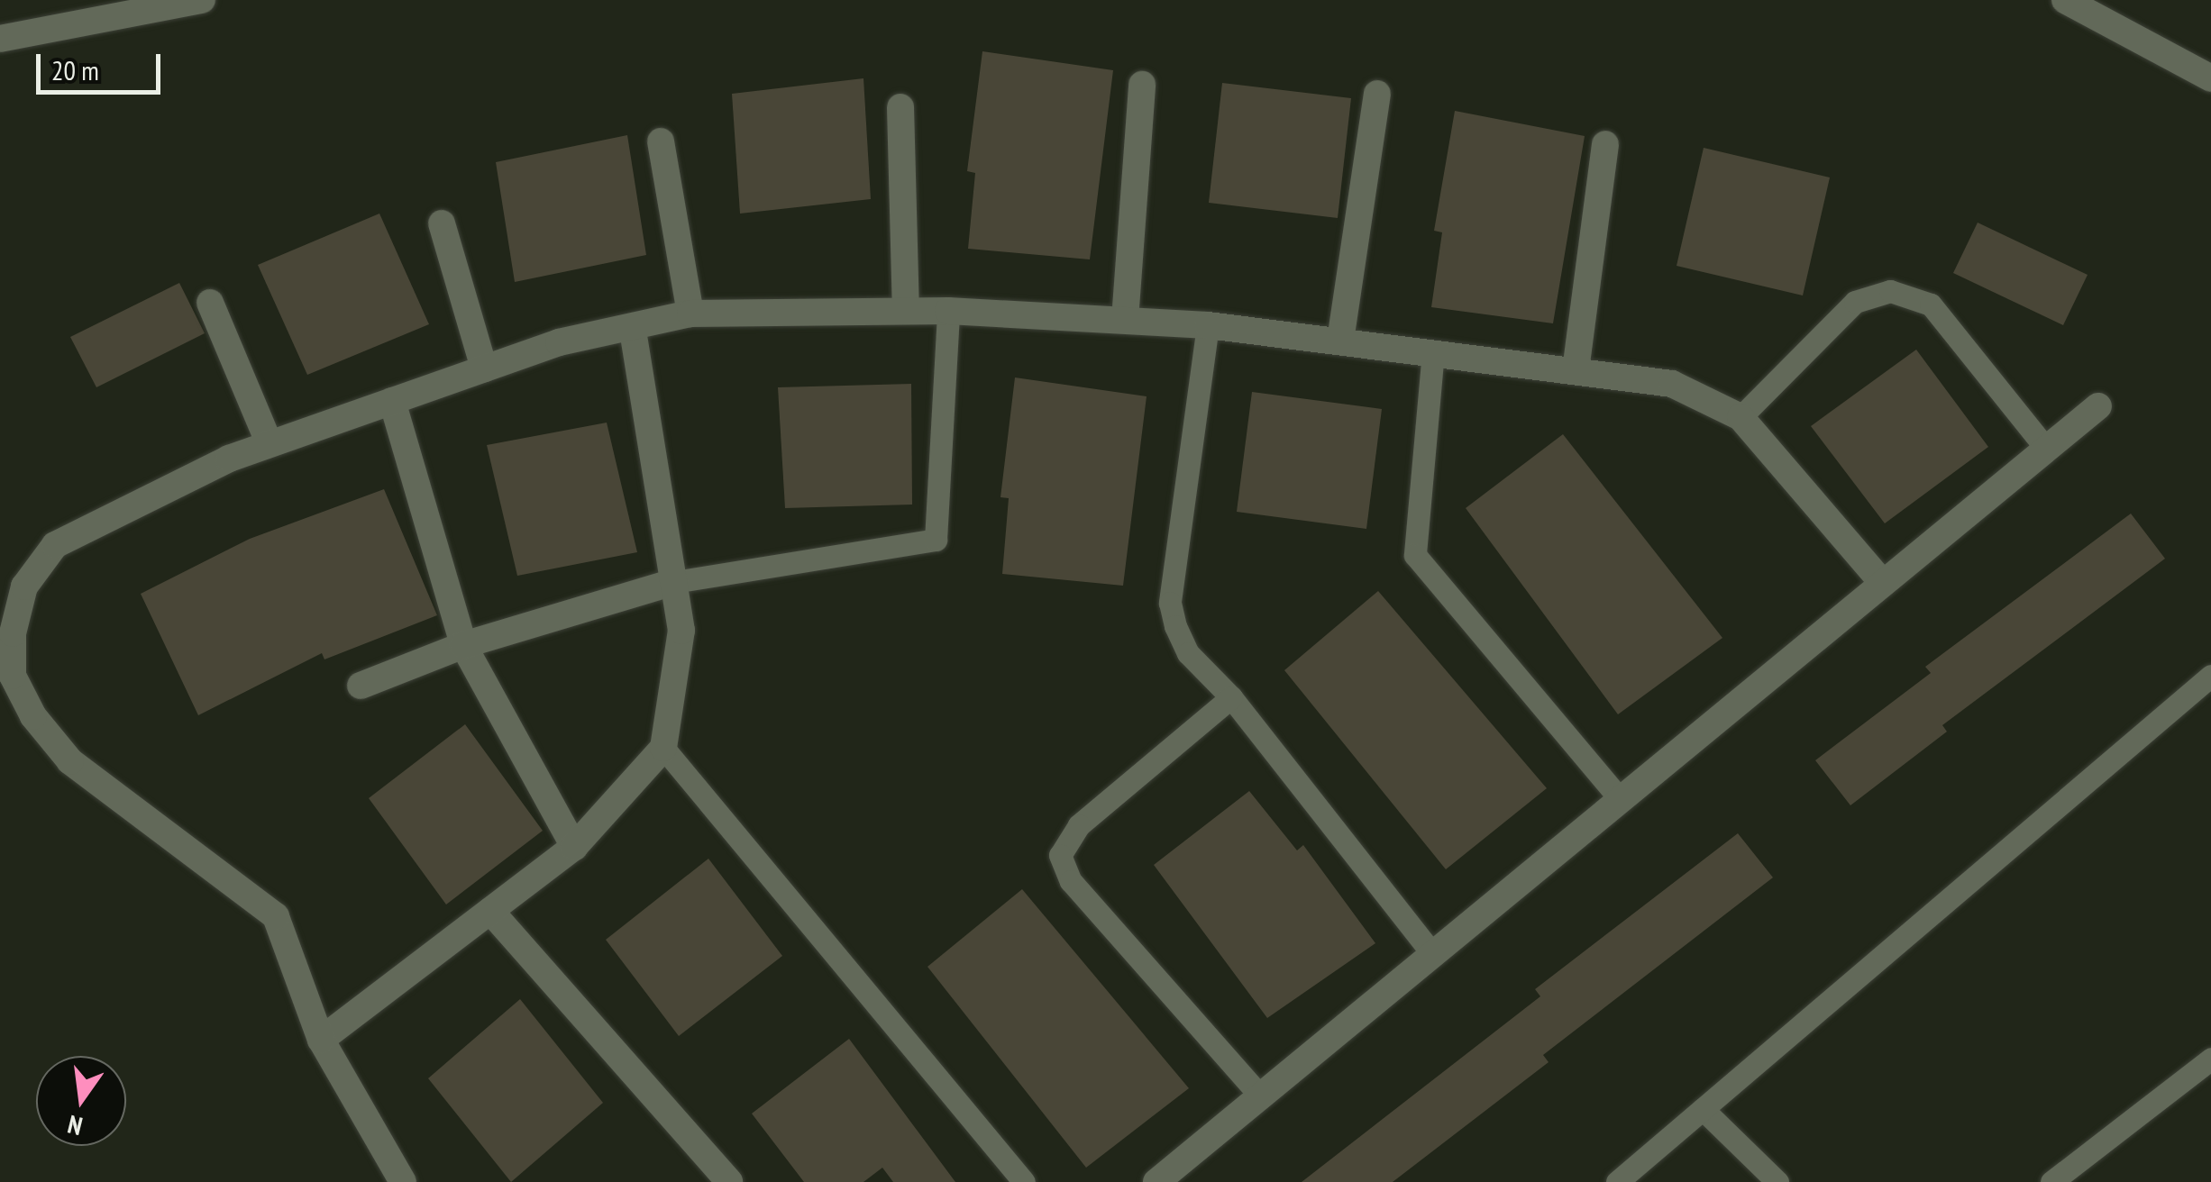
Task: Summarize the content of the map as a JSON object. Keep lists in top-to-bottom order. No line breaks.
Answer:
{"scale_bar":"20 m","north":"bottom"}
